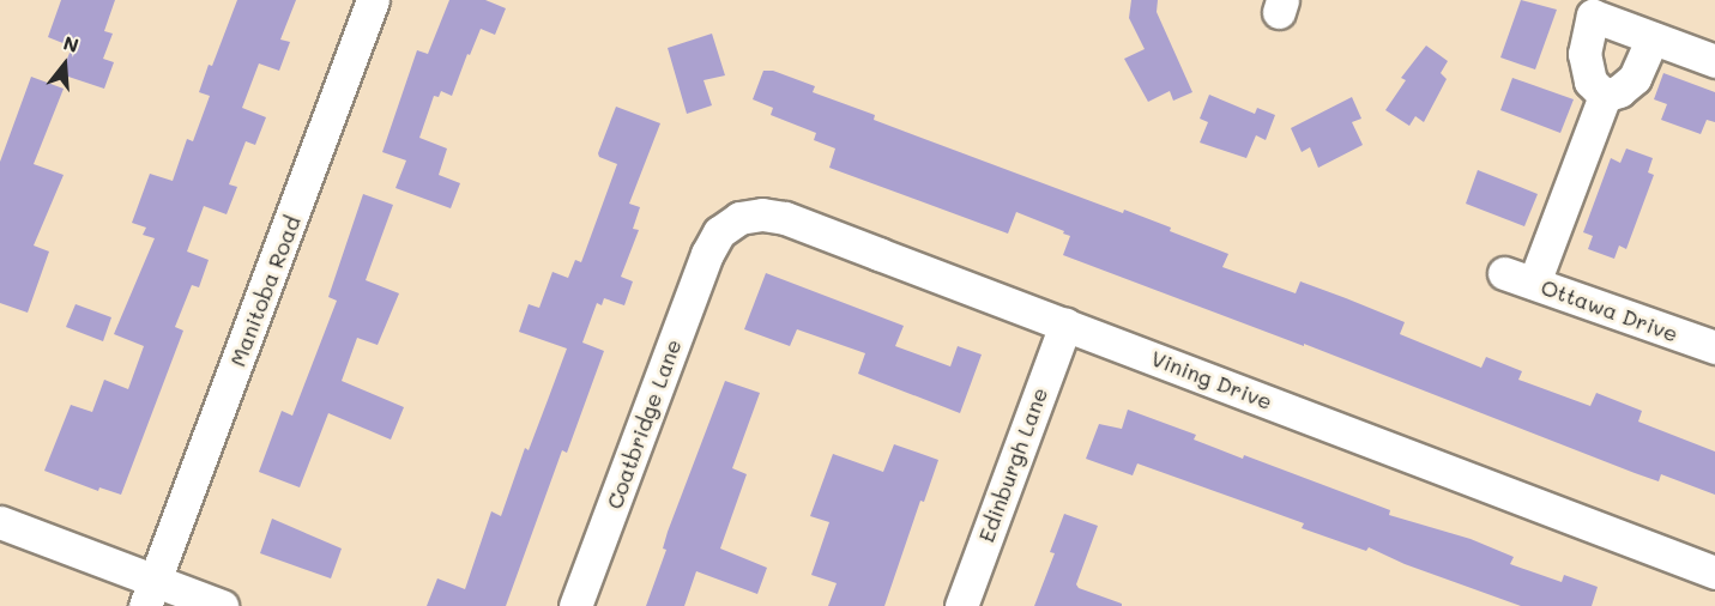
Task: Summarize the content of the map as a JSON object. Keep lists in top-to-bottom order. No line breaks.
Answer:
{"streets":{"street":["Manitoba Road","Ottawa Drive","Vining Drive","Coatbridge Lane","Edinburgh Lane"]},"crossings":[["Vining Drive","Coatbridge Lane"],["Vining Drive","Edinburgh Lane"]],"north":"top"}
